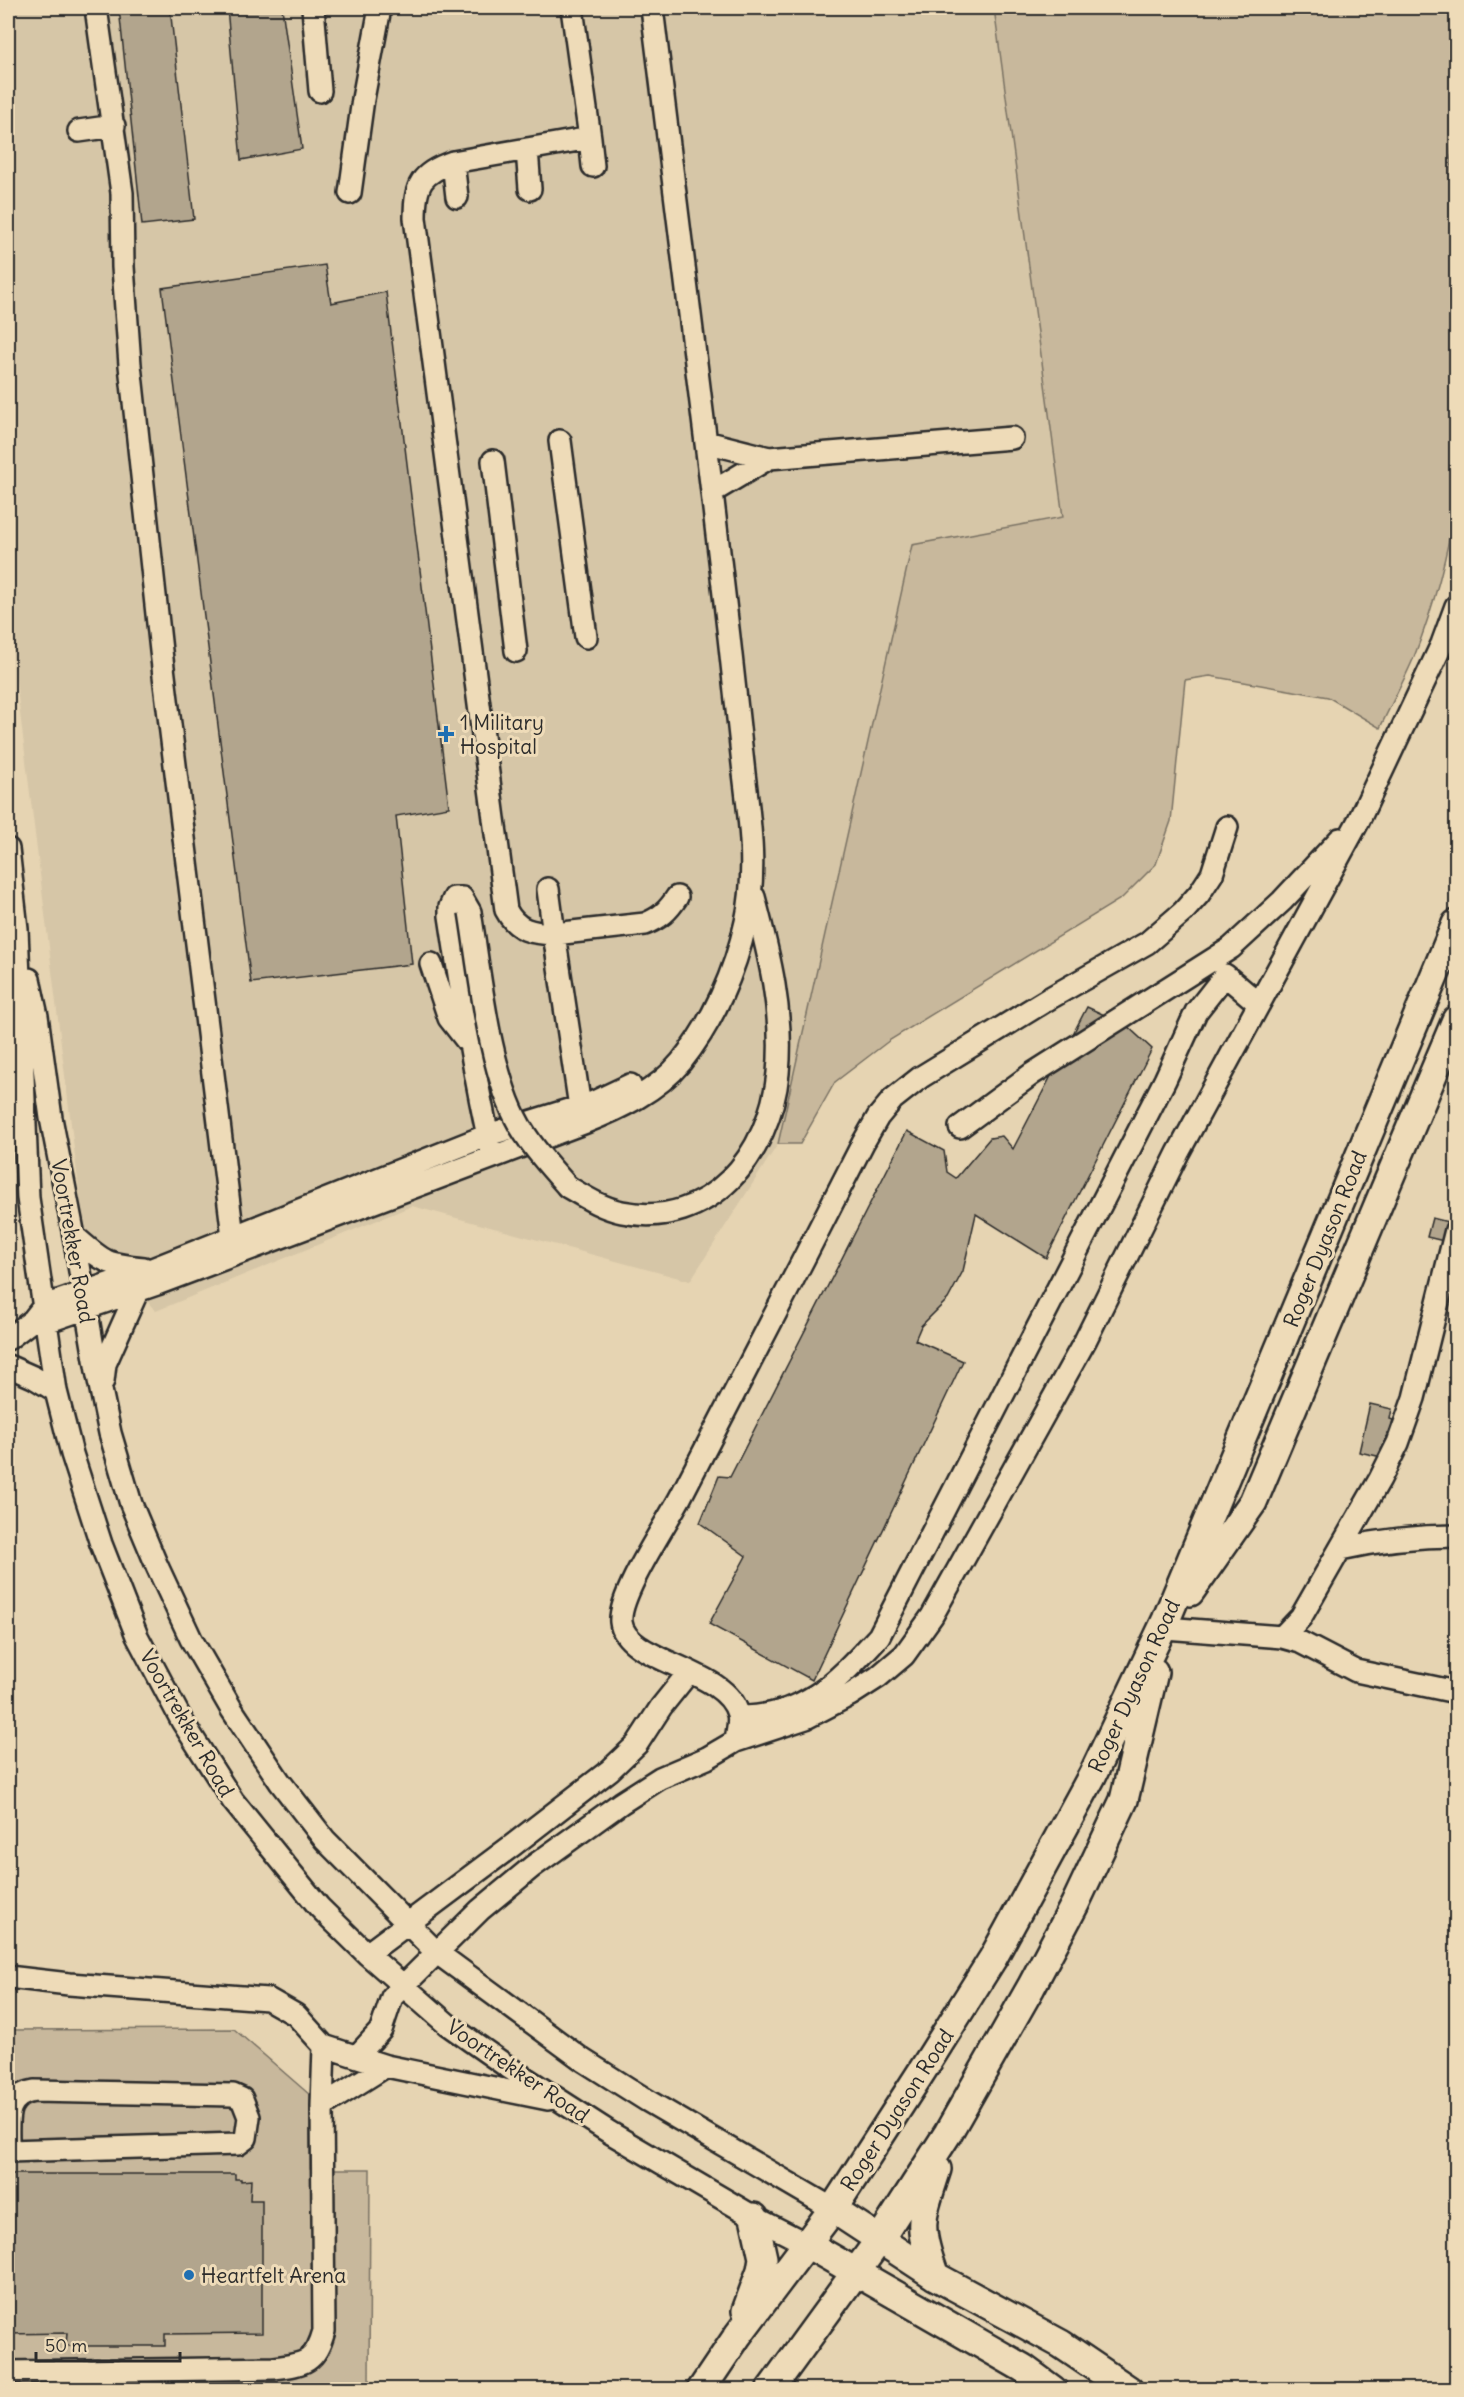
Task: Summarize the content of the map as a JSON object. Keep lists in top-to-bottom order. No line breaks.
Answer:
{"streets":{"main road":["Roger Dyason Road"],"street":["Voortrekker Road"]},"crossings":[["Roger Dyason Road","Voortrekker Road"]],"places":{"health":["1 Military Hospital"],"other":["Heartfelt Arena"]},"scale_bar":"50 m"}
